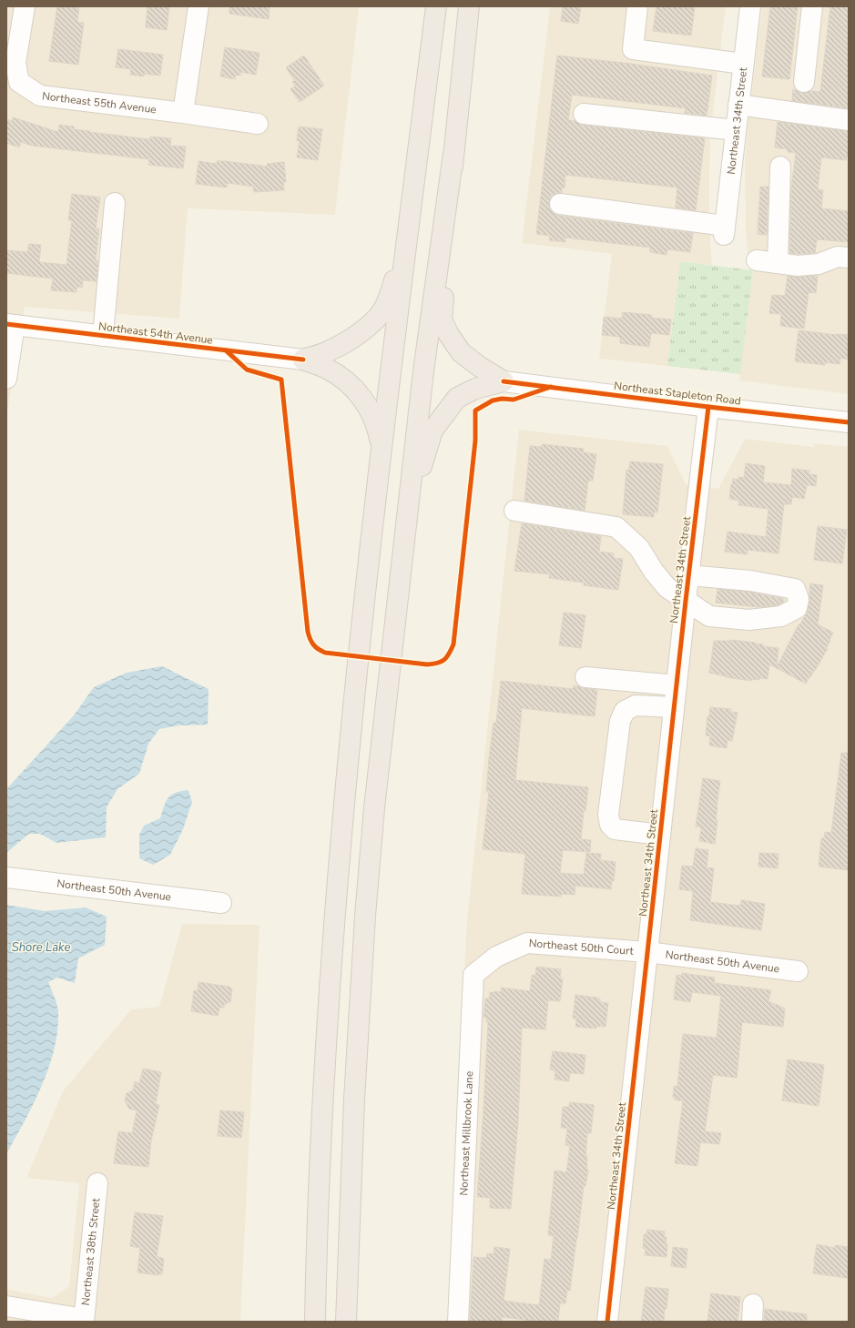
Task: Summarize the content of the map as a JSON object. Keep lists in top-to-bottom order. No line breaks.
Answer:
{"streets":{"street":["Northeast 55th Avenue","Northeast 34th Street","Northeast 54th Avenue","Northeast Stapleton Road","Northeast 50th Avenue","Northeast 50th Court","Northeast Millbrook Lane","Northeast 38th Street"]},"crossings":[["Northeast 34th Street","Northeast Stapleton Road"],["Northeast 34th Street","Northeast 50th Avenue"],["Northeast 34th Street","Northeast 50th Court"],["Northeast 50th Avenue","Northeast 50th Court"],["Northeast 50th Court","Northeast Millbrook Lane"]],"water":["Shore Lake"]}
